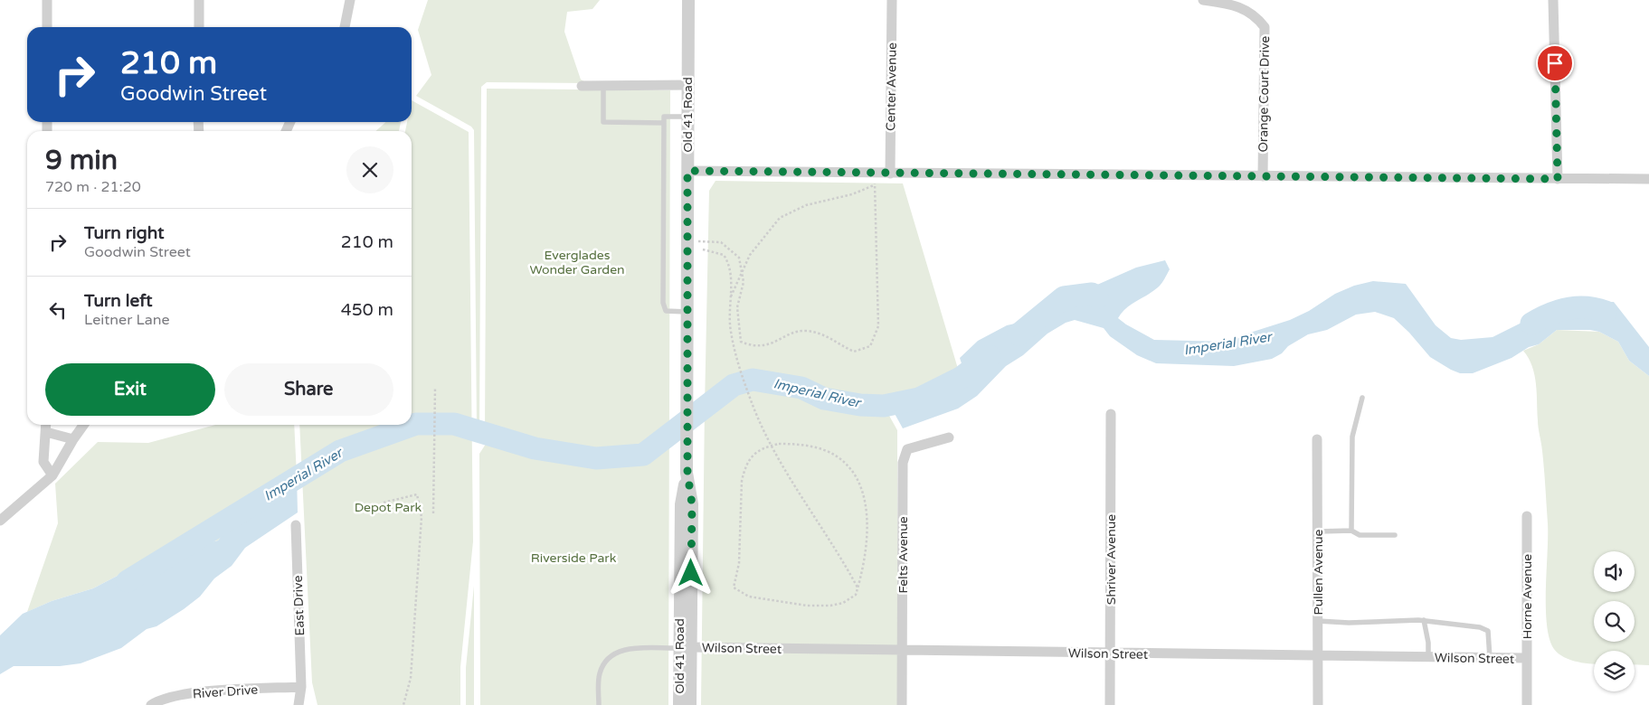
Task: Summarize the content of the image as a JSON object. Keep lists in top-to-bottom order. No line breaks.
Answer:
{"streets":{"street":["Center Avenue","Orange Court Drive","Old 41 Road","Felts Avenue","Shriver Avenue","Pullen Avenue","Horne Avenue","East Drive","Wilson Street","River Drive"]},"crossings":[["Old 41 Road","Wilson Street"],["Felts Avenue","Wilson Street"],["Shriver Avenue","Wilson Street"],["Pullen Avenue","Wilson Street"],["Horne Avenue","Wilson Street"],["East Drive","River Drive"]],"water":["Imperial River"],"parks":["Everglades Wonder Garden","Depot Park","Riverside Park"],"page":{"turn":["210 m","Goodwin Street"],"heading":["9 min","720 m · 21:20"],"list":[{"name":"Turn right","note":"Goodwin Street","value":"210 m"},{"name":"Turn left","note":"Leitner Lane","value":"450 m"}],"buttons":["Exit","Share"]}}
